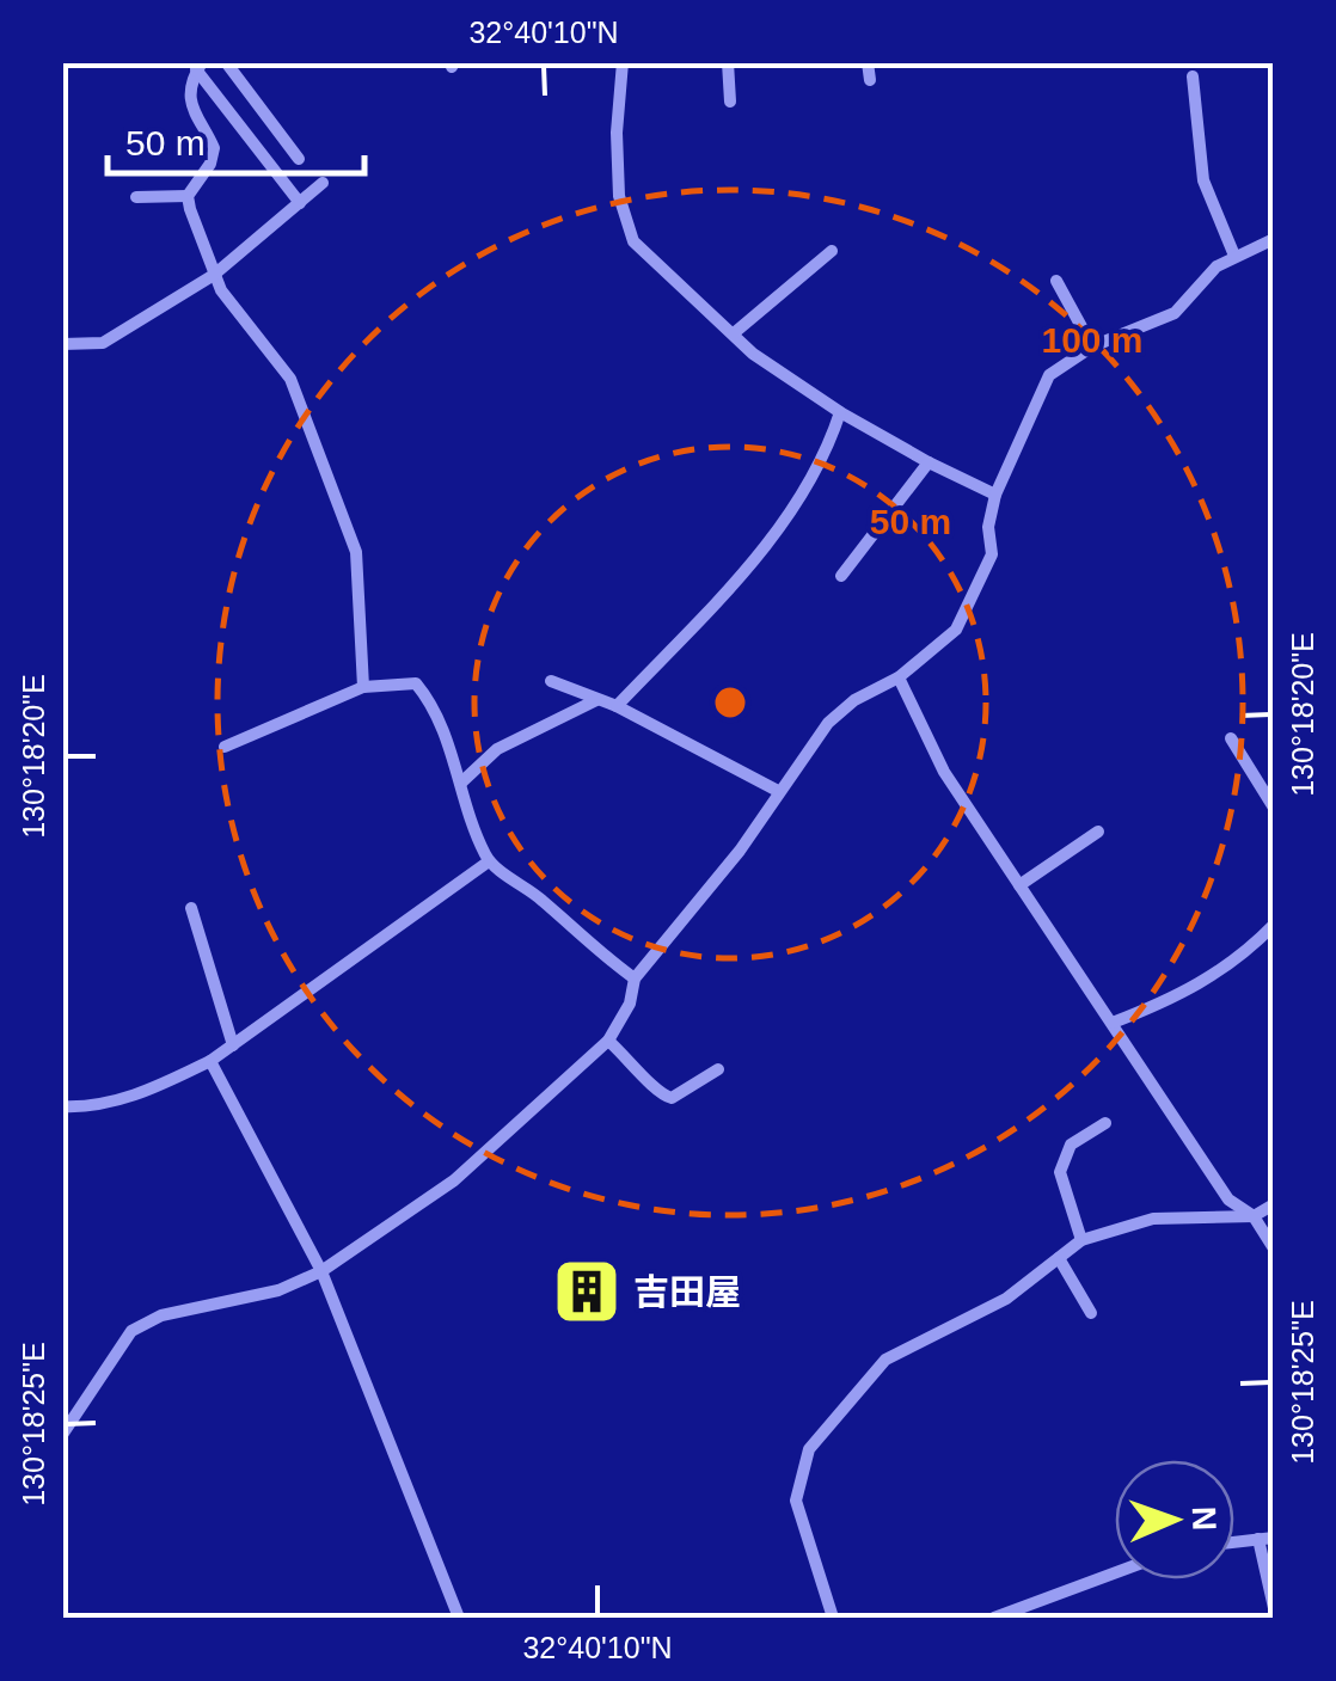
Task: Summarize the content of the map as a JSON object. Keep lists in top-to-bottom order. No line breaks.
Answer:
{"places":{"building":["吉田屋"]},"scale_bar":"50 m","north":"right","coordinates":["32°40'10\"N","130°18'20\"E","130°18'25\"E"],"rings":["100 m","50 m"]}
